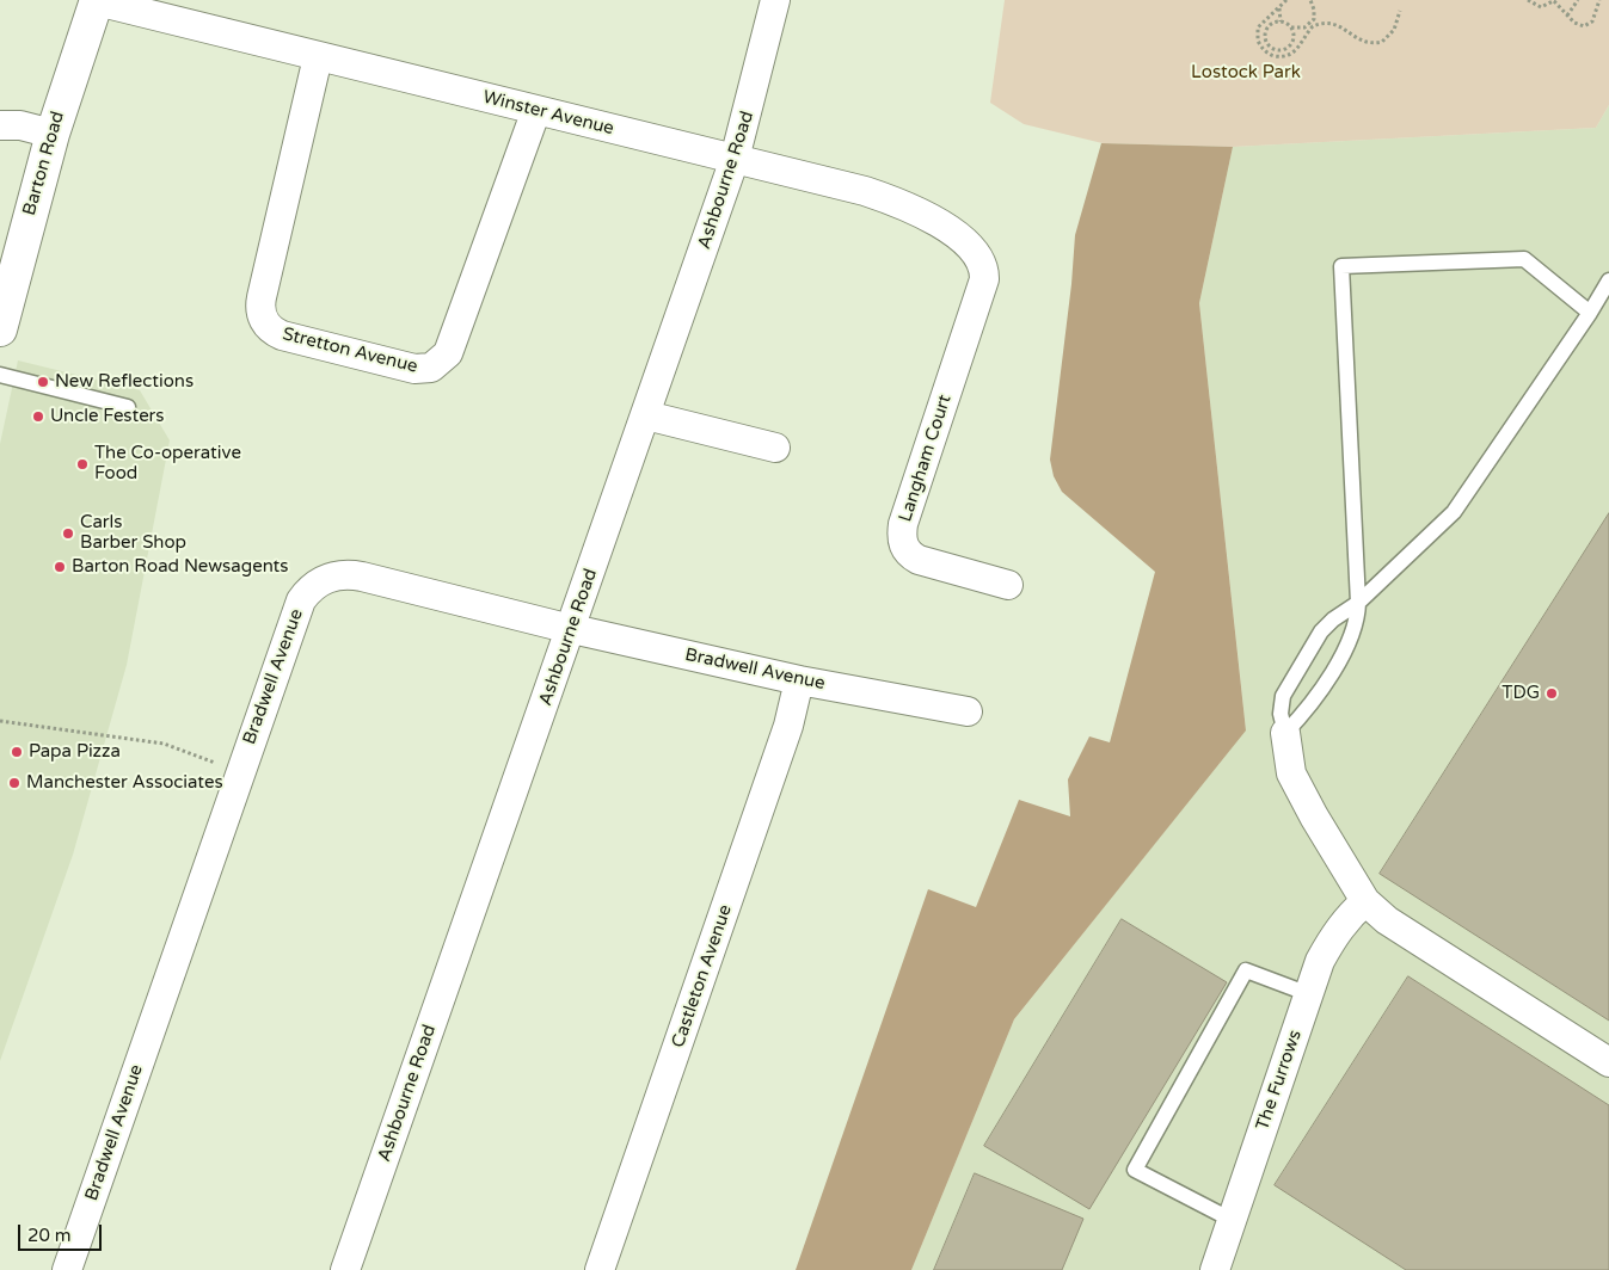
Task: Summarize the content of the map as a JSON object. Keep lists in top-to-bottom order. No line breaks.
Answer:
{"streets":{"street":["Winster Avenue","Barton Road","Ashbourne Road","Stretton Avenue","Langham Court","Bradwell Avenue","Castleton Avenue","The Furrows"]},"crossings":[["Winster Avenue","Barton Road"],["Winster Avenue","Ashbourne Road"],["Winster Avenue","Stretton Avenue"],["Winster Avenue","Langham Court"],["Ashbourne Road","Bradwell Avenue"],["Bradwell Avenue","Castleton Avenue"]],"parks":["Lostock Park"],"places":["New Reflections","Uncle Festers","The Co-operative Food","Carls Barber Shop","Barton Road Newsagents","TDG","Papa Pizza","Manchester Associates"],"scale_bar":"20 m"}
